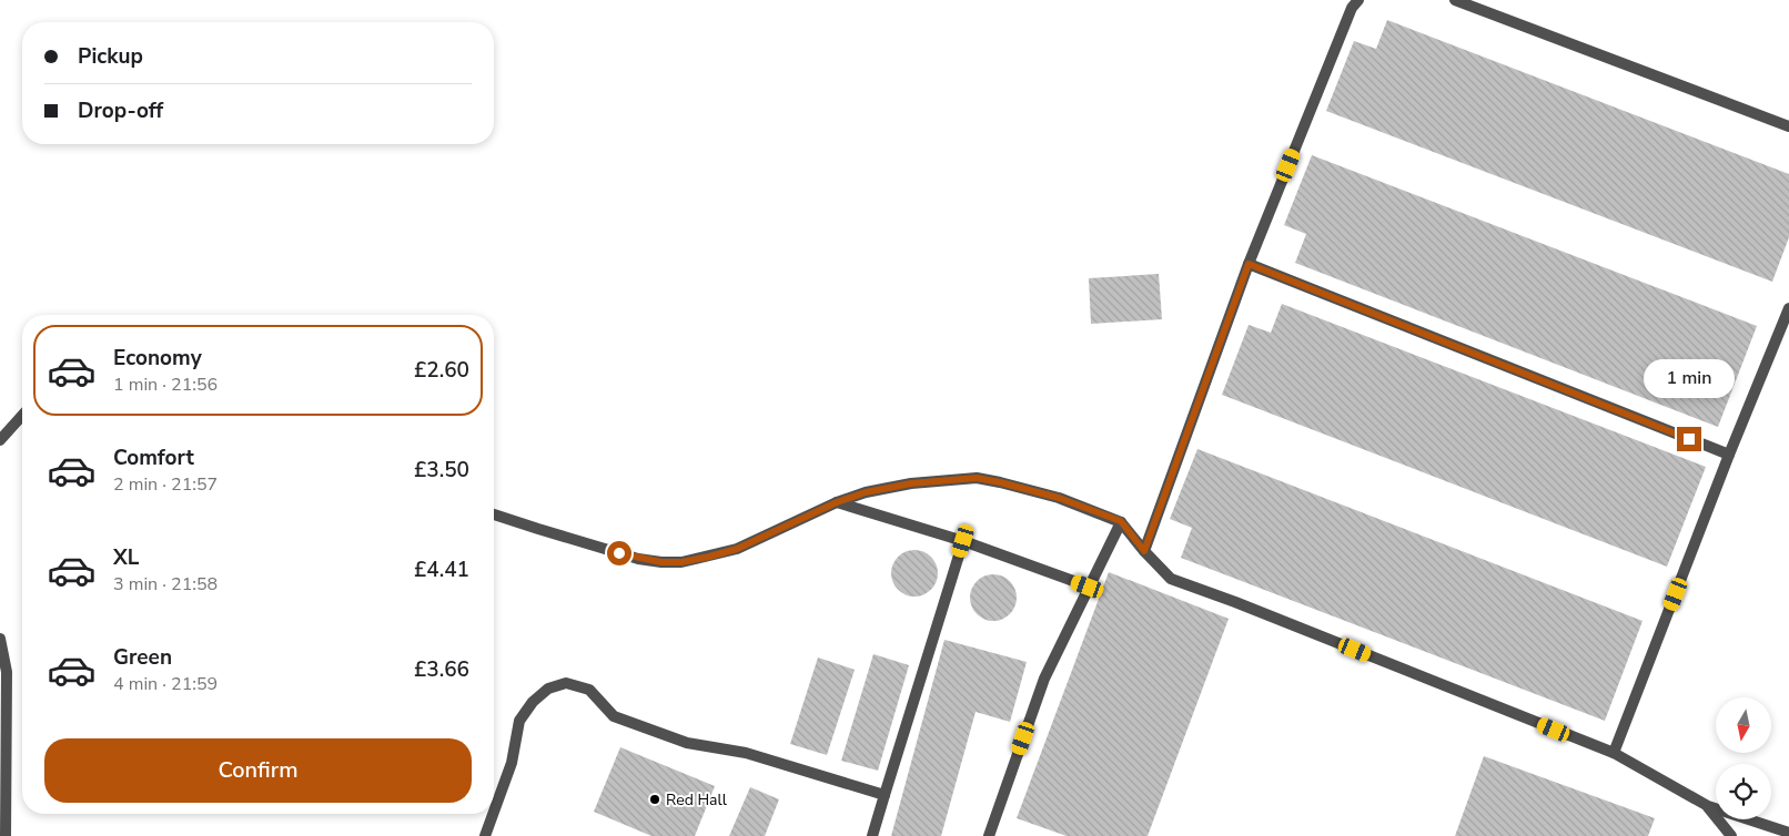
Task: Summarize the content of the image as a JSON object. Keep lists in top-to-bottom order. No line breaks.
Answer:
{"places":["Red Hall"],"north":"bottom","page":{"banner":["Pickup","Drop-off"],"list":[{"name":"Economy","note":"1 min · 21:56","value":"£2.60"},{"name":"Comfort","note":"2 min · 21:57","value":"£3.50"},{"name":"XL","note":"3 min · 21:58","value":"£4.41"},{"name":"Green","note":"4 min · 21:59","value":"£3.66"}],"bubble":"1 min","buttons":"Confirm"}}
